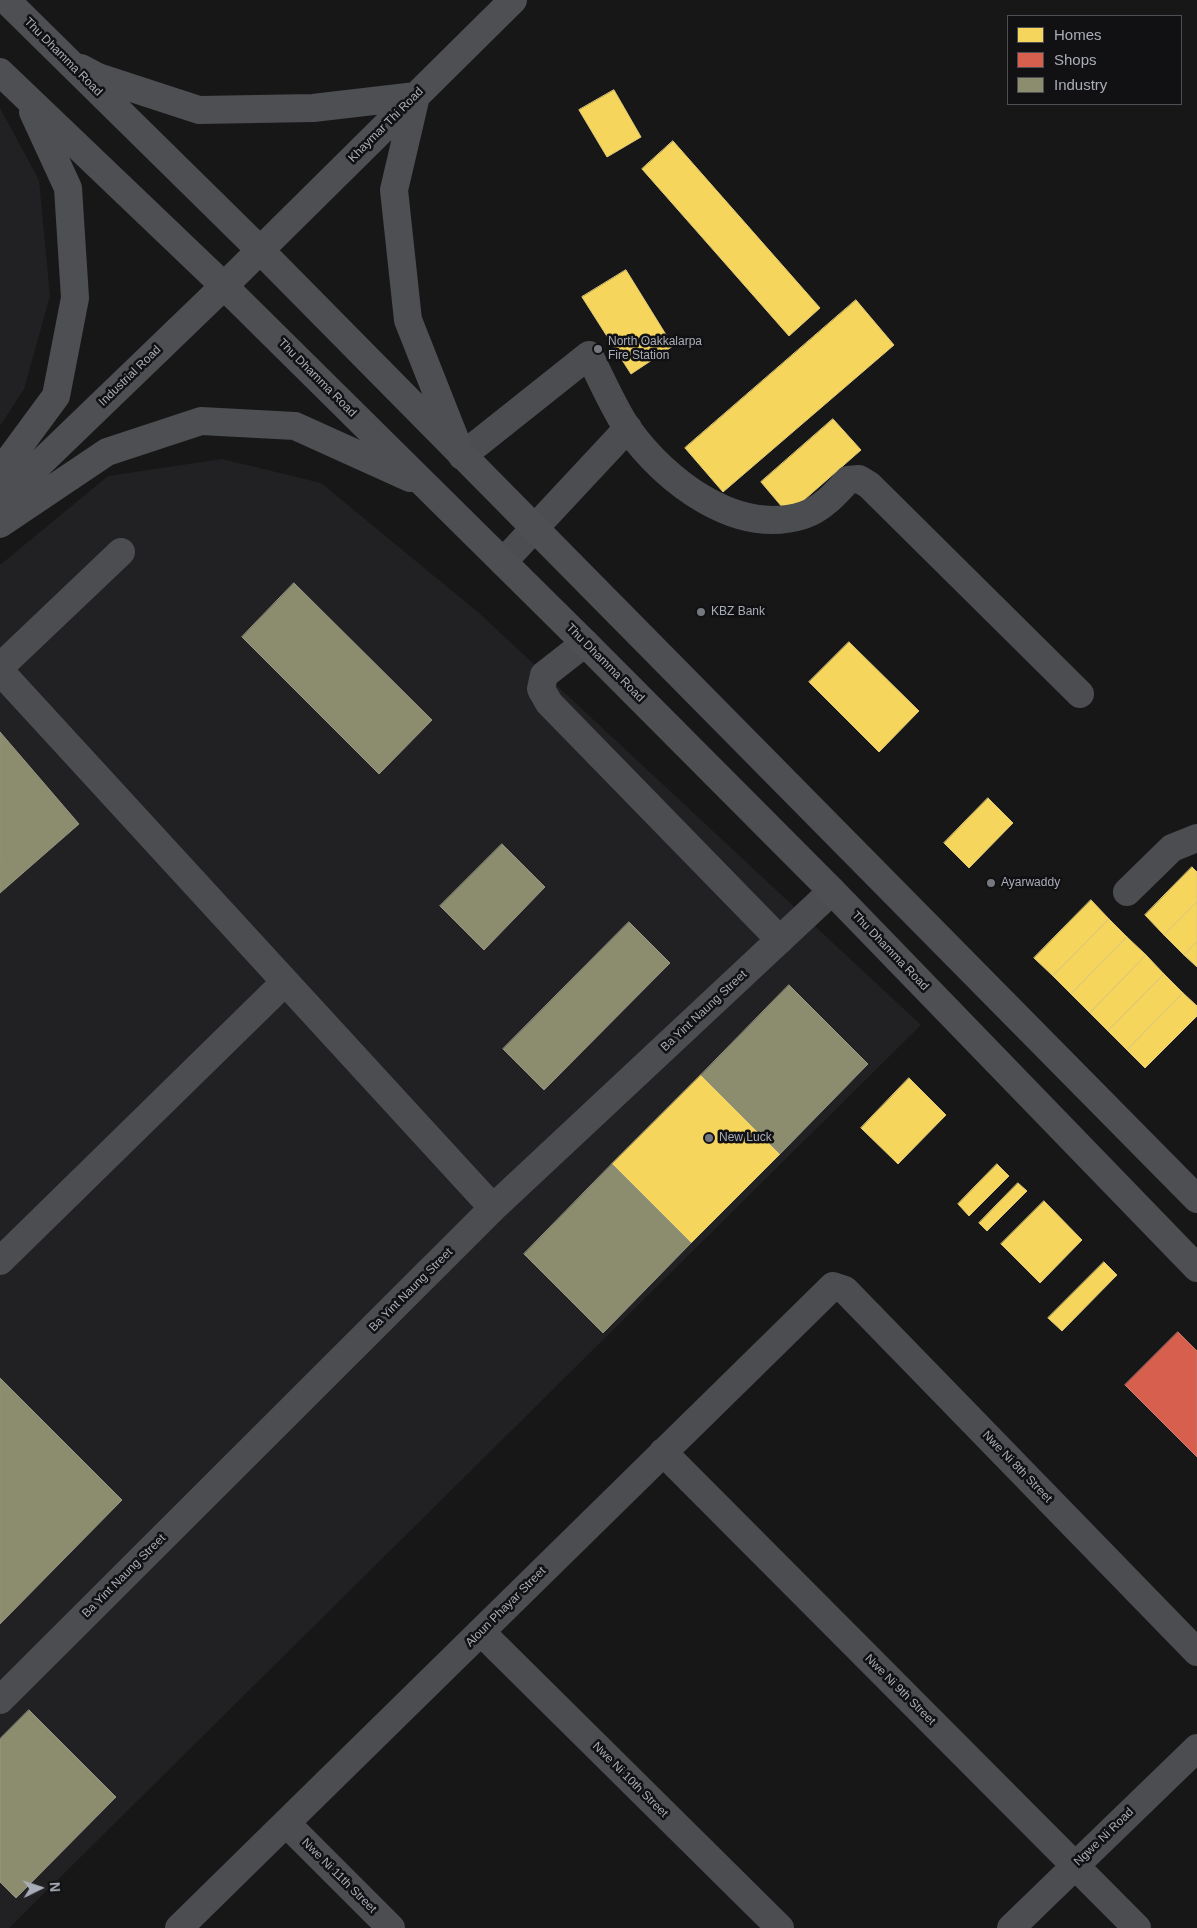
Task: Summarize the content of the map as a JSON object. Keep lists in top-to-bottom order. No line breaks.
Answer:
{"streets":{"main road":["Thu Dhamma Road","Khaymar Thi Road","Industrial Road"],"street":["Ba Yint Naung Street","Nwe Ni 8th Street","Aloun Phayar Street","Nwe Ni 9th Street","Nwe Ni 10th Street","Ngwe Ni Road","Nwe Ni 11th Street"]},"crossings":[["Thu Dhamma Road","Khaymar Thi Road"],["Thu Dhamma Road","Industrial Road"],["Thu Dhamma Road","Ba Yint Naung Street"],["Khaymar Thi Road","Industrial Road"],["Nwe Ni 8th Street","Aloun Phayar Street"],["Aloun Phayar Street","Nwe Ni 9th Street"],["Aloun Phayar Street","Nwe Ni 10th Street"],["Aloun Phayar Street","Nwe Ni 11th Street"],["Nwe Ni 9th Street","Ngwe Ni Road"]],"places":["North Oakkalarpa Fire Station","KBZ Bank","Ayarwaddy","New Luck"],"legend":["Homes","Shops","Industry"],"north":"right"}
